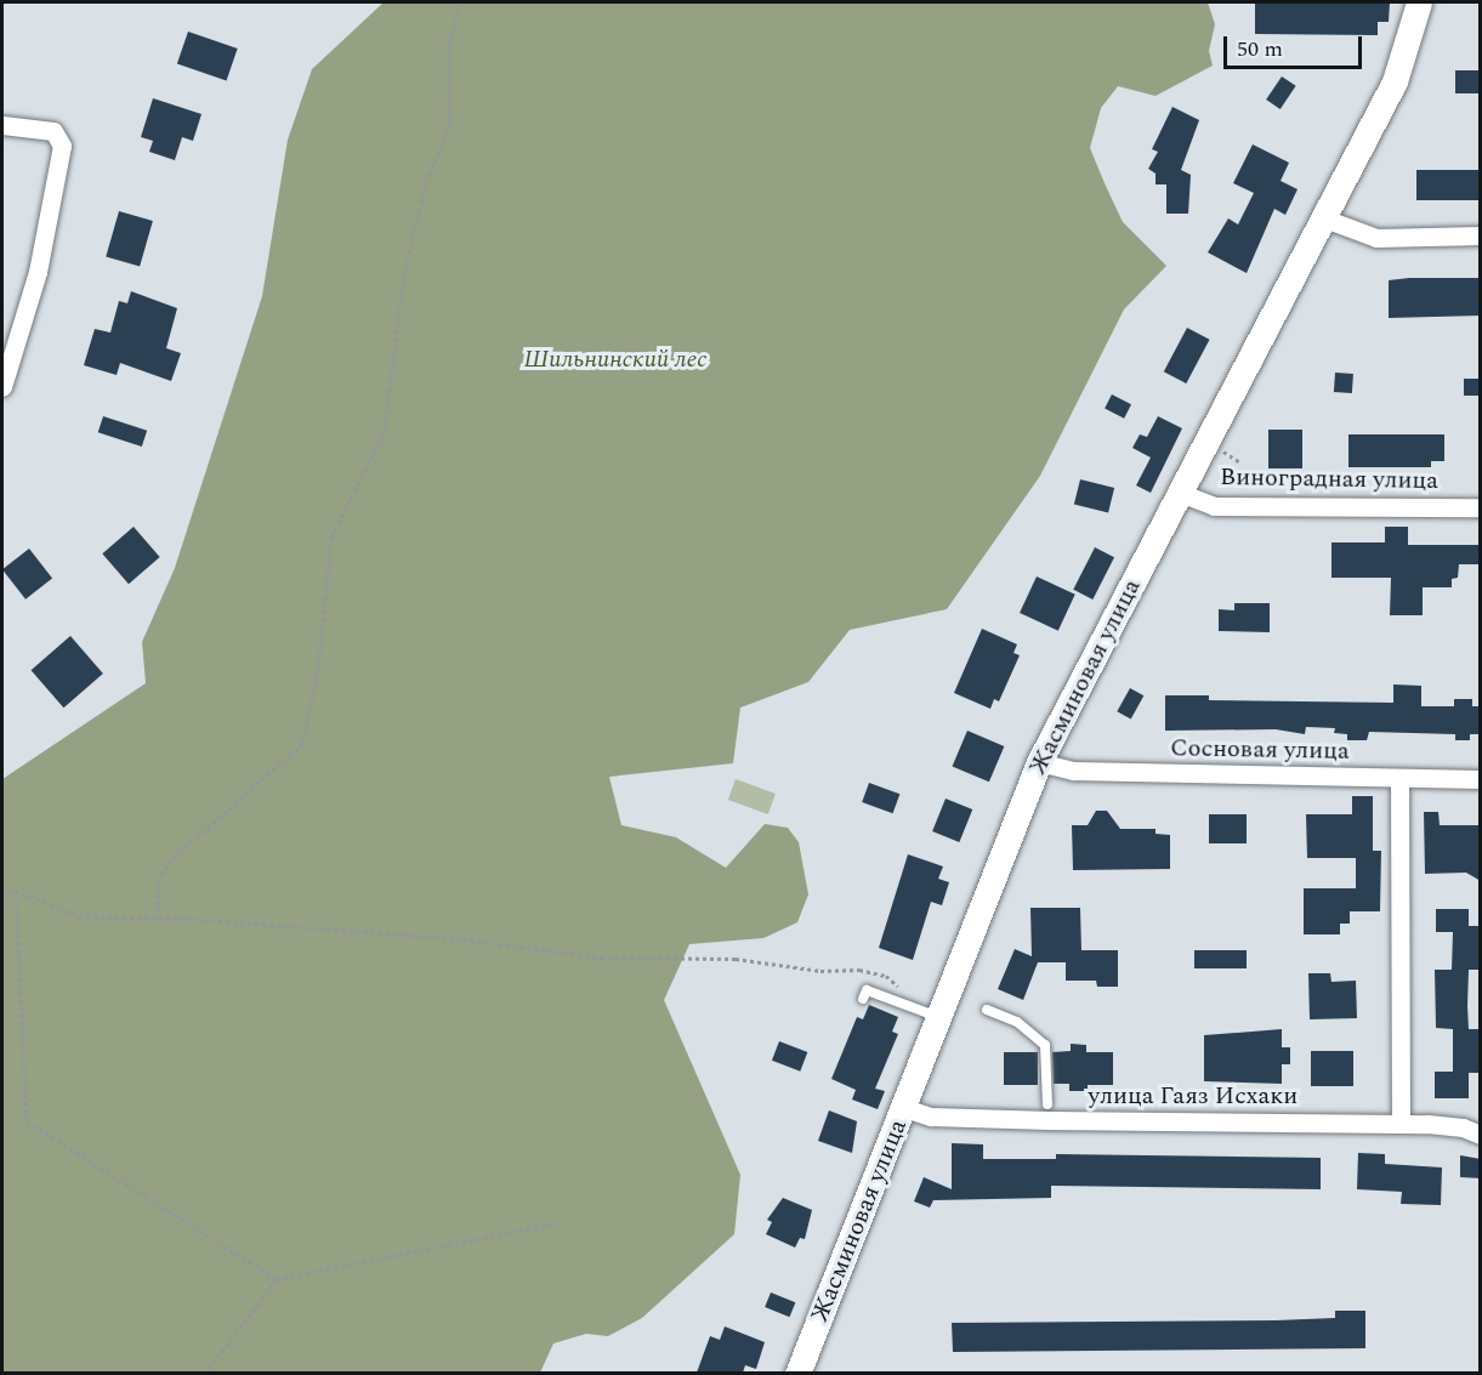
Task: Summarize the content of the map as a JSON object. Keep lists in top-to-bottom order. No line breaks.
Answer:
{"streets":{"street":["Виноградная улица","Жасминовая улица","Сосновая улица","улица Гаяз Исхаки"]},"crossings":[["Виноградная улица","Жасминовая улица"],["Жасминовая улица","Сосновая улица"],["Жасминовая улица","улица Гаяз Исхаки"]],"parks":["Шильнинский лес"],"scale_bar":"50 m"}
